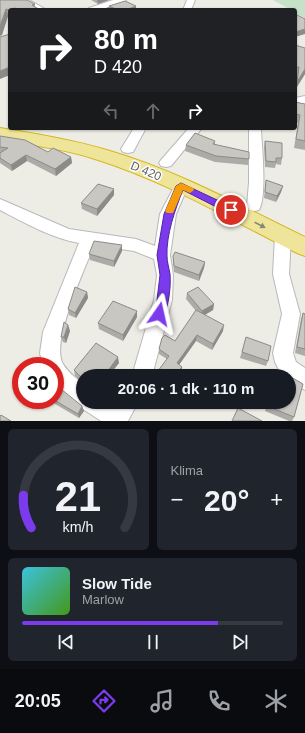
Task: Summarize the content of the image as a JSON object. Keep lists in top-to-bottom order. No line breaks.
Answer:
{"streets":{"highway":["D 420"]},"page":{"turn":["80 m","D 420"],"limit":"30","trip":"20:06 · 1 dk · 110 m","tile":"Klima","heat":["−","20°","+"],"song":["Slow Tide","Marlow"],"tabs":"20:05","gauge":["21","km/h"]}}
